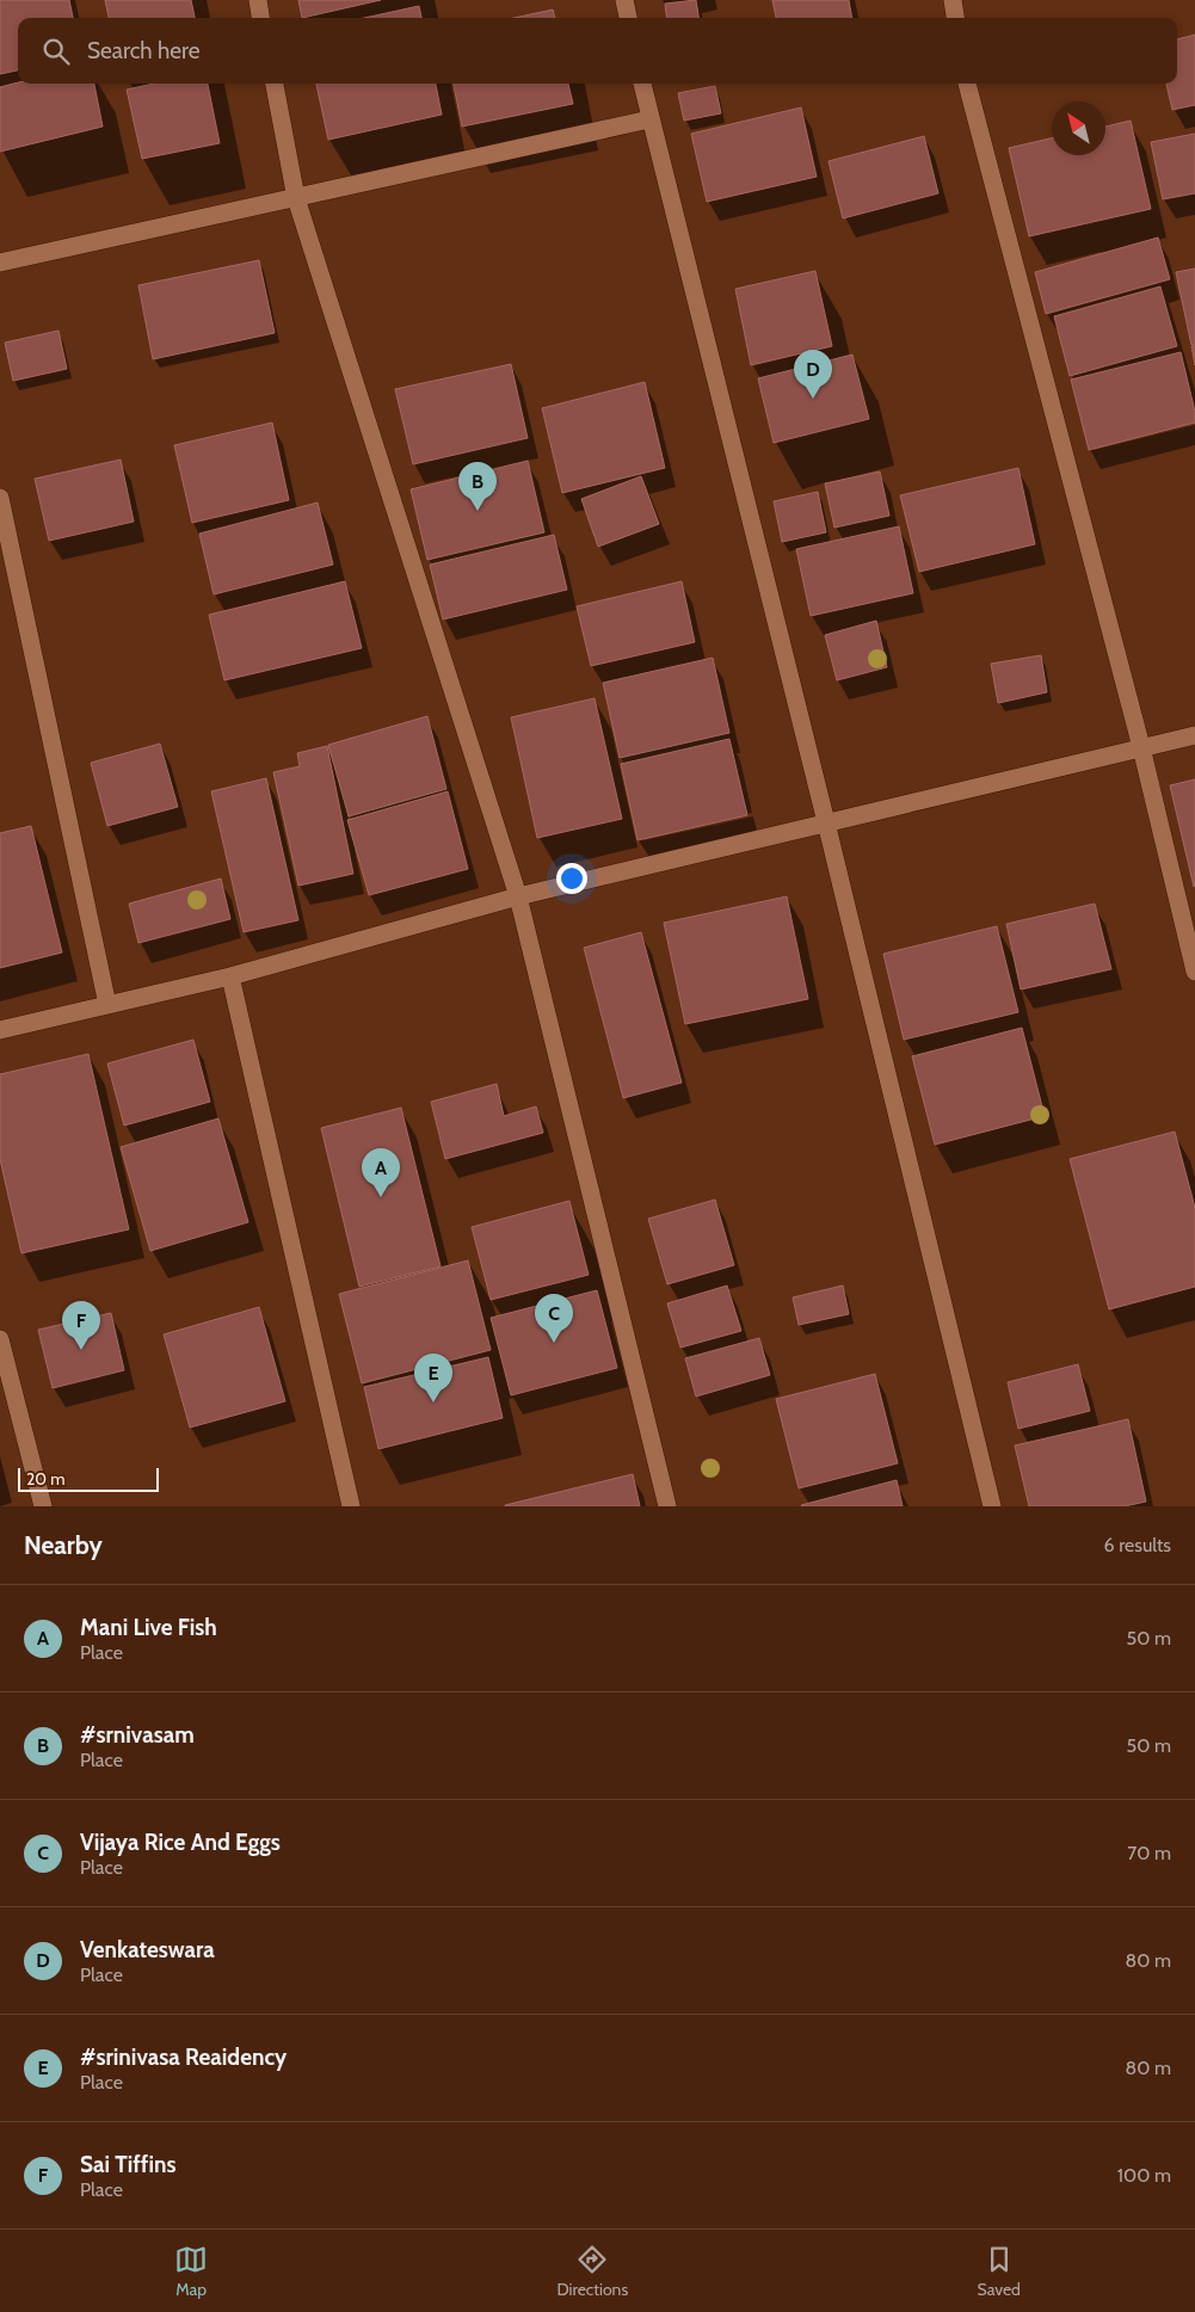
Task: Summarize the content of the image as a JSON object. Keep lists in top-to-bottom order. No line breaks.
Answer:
{"scale_bar":"20 m","north":"top left","page":{"search":"Search here","pins":["D","B","A","C","F","E"],"scale":"20 m","heading":["Nearby","6 results"],"list":[{"mark":"A","name":"Mani Live Fish","note":"Place","value":"50 m"},{"mark":"B","name":"#srnivasam","note":"Place","value":"50 m"},{"mark":"C","name":"Vijaya Rice And Eggs","note":"Place","value":"70 m"},{"mark":"D","name":"Venkateswara","note":"Place","value":"80 m"},{"mark":"E","name":"#srinivasa Reaidency","note":"Place","value":"80 m"},{"mark":"F","name":"Sai Tiffins","note":"Place","value":"100 m"}],"nav":["Map","Directions","Saved"]}}
